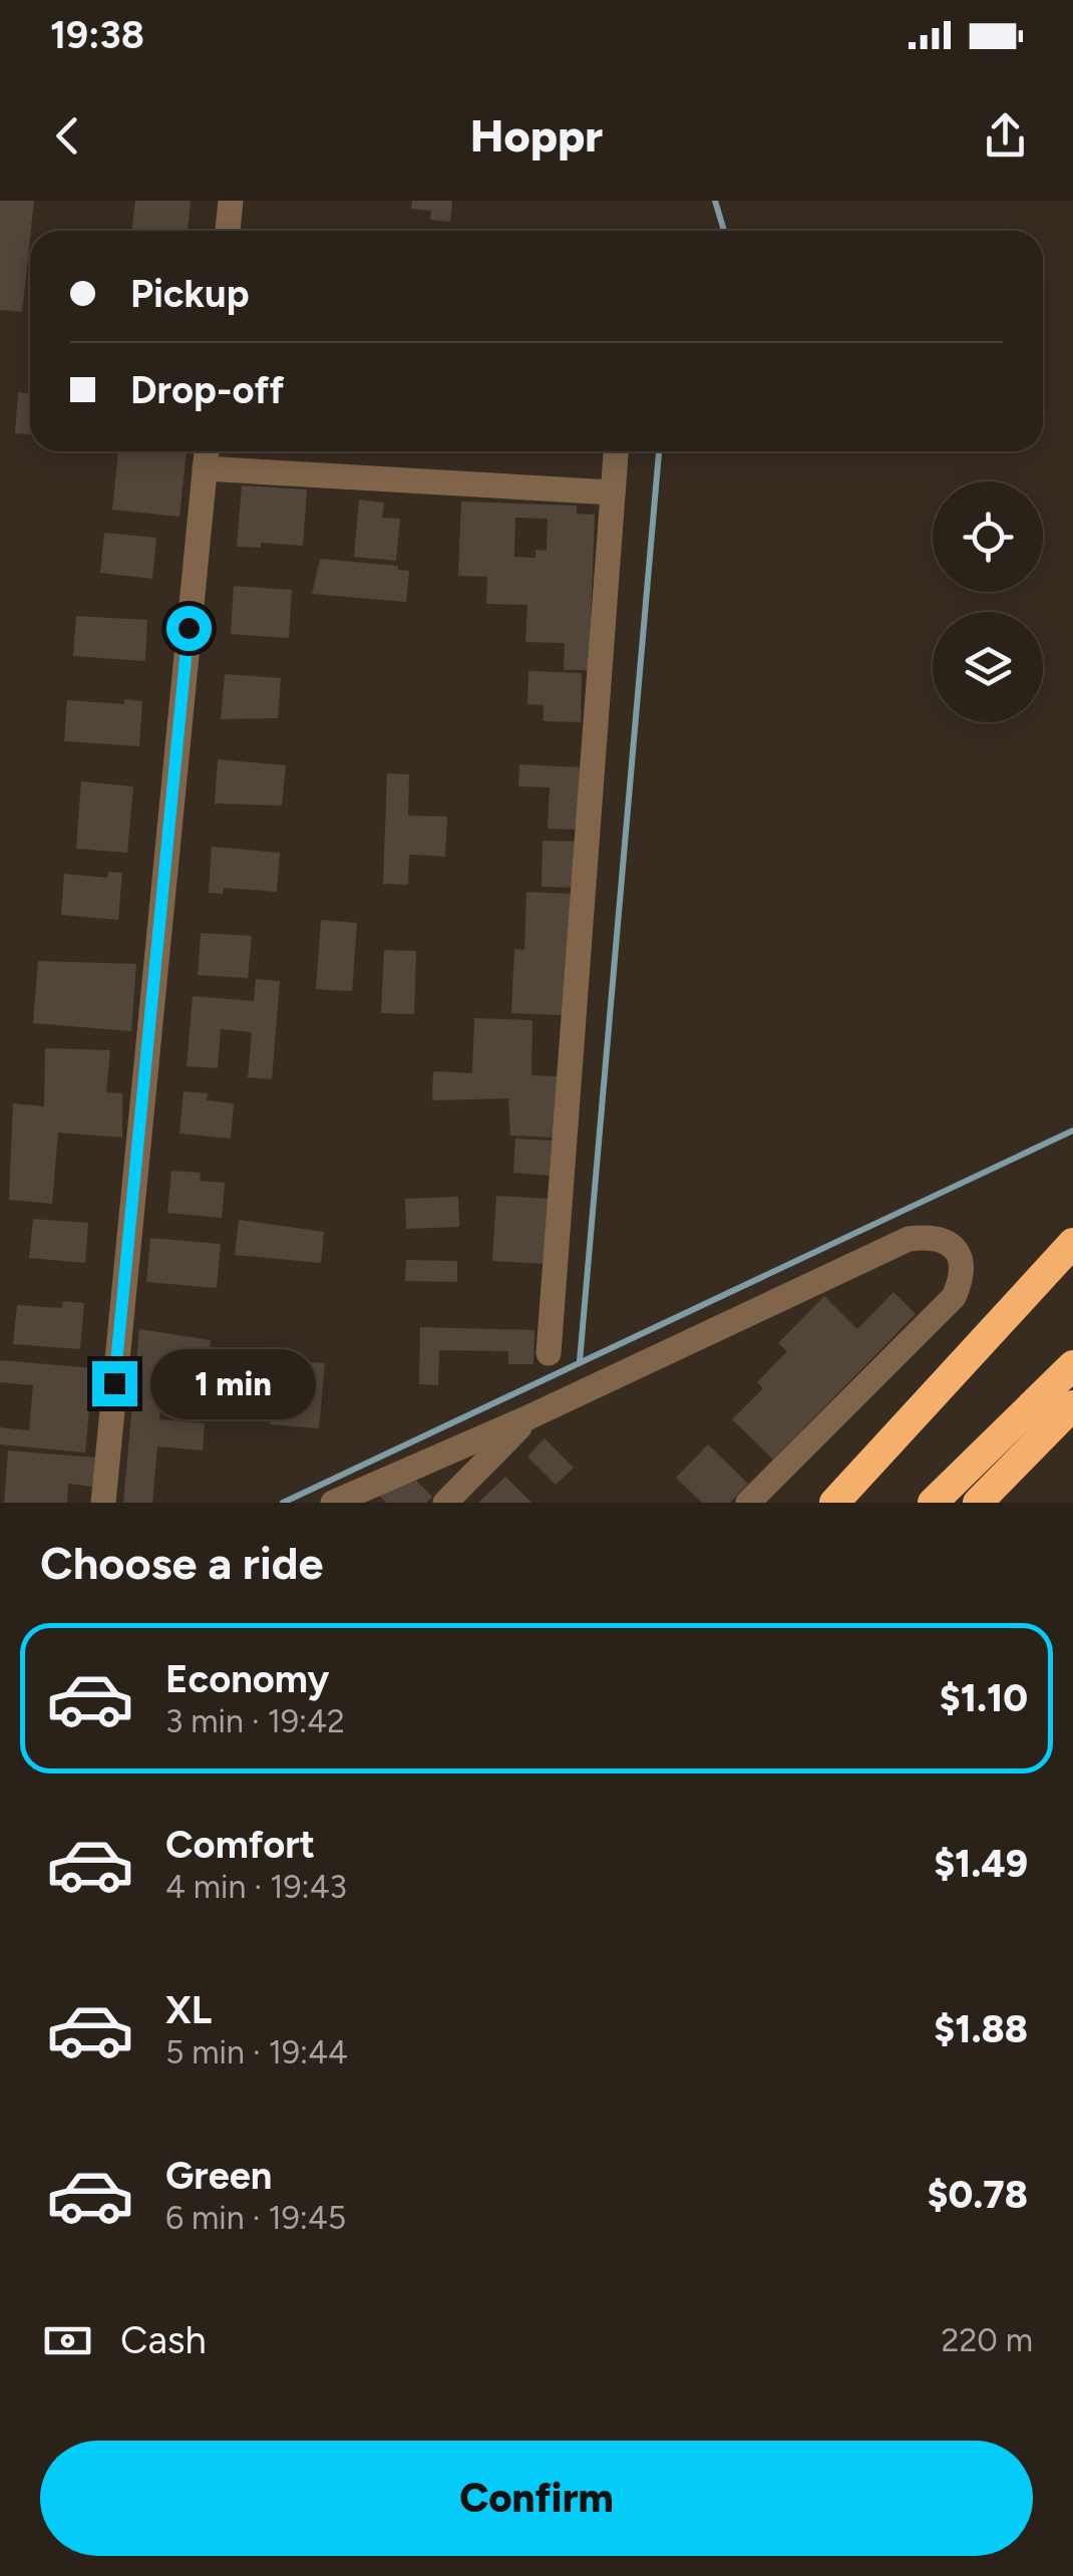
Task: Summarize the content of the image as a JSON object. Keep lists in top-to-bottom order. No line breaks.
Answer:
{"page":{"status":"19:38","header":"Hoppr","banner":["Pickup","Drop-off"],"bubble":"1 min","heading":"Choose a ride","list":[{"name":"Economy","note":"3 min · 19:42","value":"$1.10"},{"name":"Comfort","note":"4 min · 19:43","value":"$1.49"},{"name":"XL","note":"5 min · 19:44","value":"$1.88"},{"name":"Green","note":"6 min · 19:45","value":"$0.78"}],"pay":["Cash","220 m"],"buttons":"Confirm"}}
